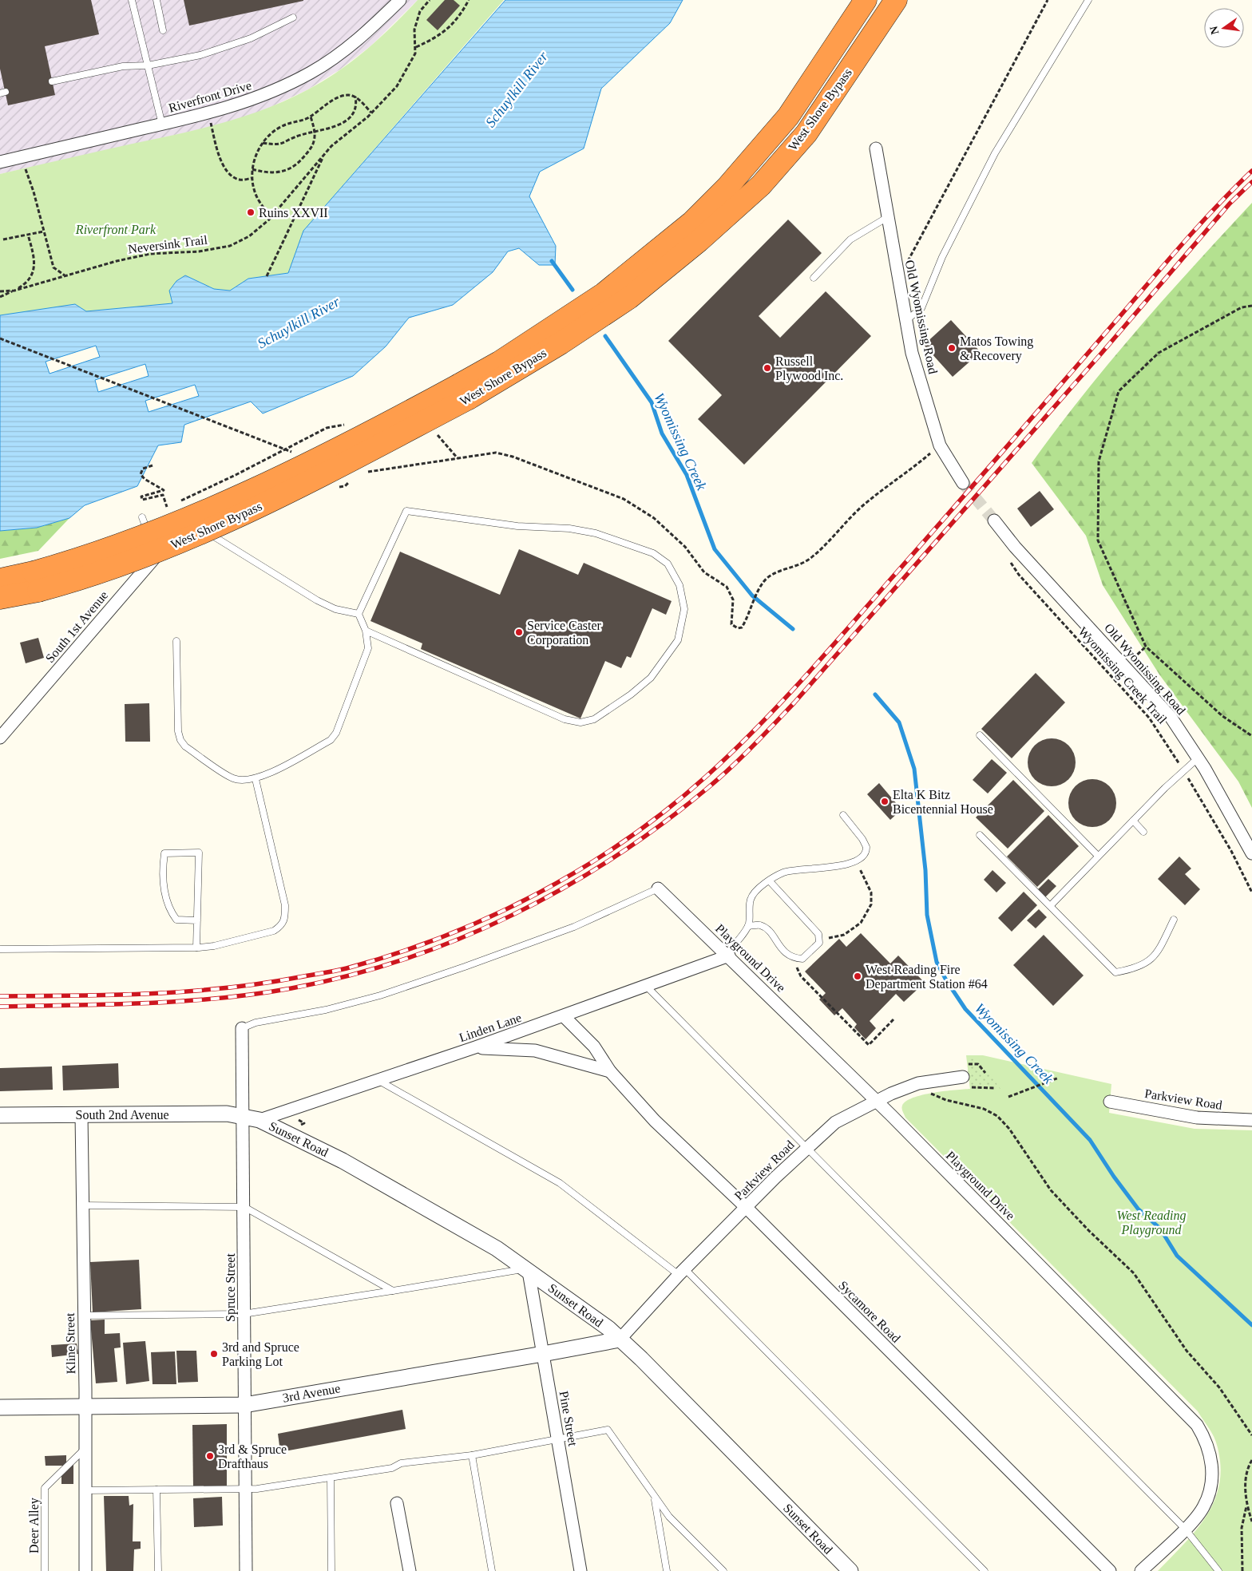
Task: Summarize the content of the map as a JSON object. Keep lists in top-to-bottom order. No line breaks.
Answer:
{"streets":{"highway":["West Shore Bypass"],"street":["Riverfront Drive","Old Wyomissing Road","South 1st Avenue","Playground Drive","Linden Lane","Parkview Road","South 2nd Avenue","Sunset Road","Spruce Street","Sycamore Road","Kline Street","3rd Avenue","Pine Street"],"lane":["Deer Alley"],"path":["Neversink Trail","Wyomissing Creek Trail"]},"crossings":[["Playground Drive","Linden Lane"],["Playground Drive","Parkview Road"],["Linden Lane","Sunset Road"],["Linden Lane","Sycamore Road"],["Parkview Road","Sunset Road"],["Parkview Road","Sycamore Road"],["Parkview Road","3rd Avenue"],["South 2nd Avenue","Sunset Road"],["South 2nd Avenue","Spruce Street"],["South 2nd Avenue","Kline Street"],["Sunset Road","Spruce Street"],["Sunset Road","3rd Avenue"],["Sunset Road","Pine Street"],["Spruce Street","3rd Avenue"],["Kline Street","3rd Avenue"],["Kline Street","Deer Alley"],["3rd Avenue","Pine Street"]],"water":["Schuylkill River","Wyomissing Creek"],"parks":["Riverfront Park","West Reading Playground"],"places":["Ruins XXVII","Matos Towing & Recovery","Russell Plywood Inc.","Service Caster Corporation","Elta K Bitz Bicentennial House","West Reading Fire Department Station #64","3rd and Spruce Parking Lot","3rd & Spruce Drafthaus"],"north":"left"}
